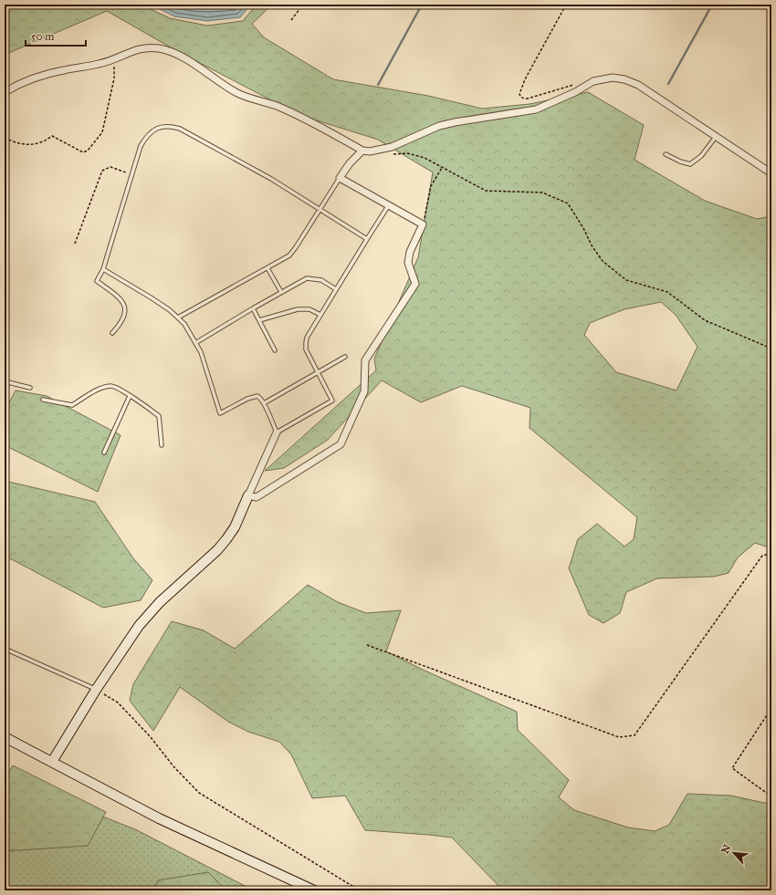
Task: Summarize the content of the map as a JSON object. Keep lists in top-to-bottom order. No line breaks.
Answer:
{"scale_bar":"50 m","north":"top left"}
